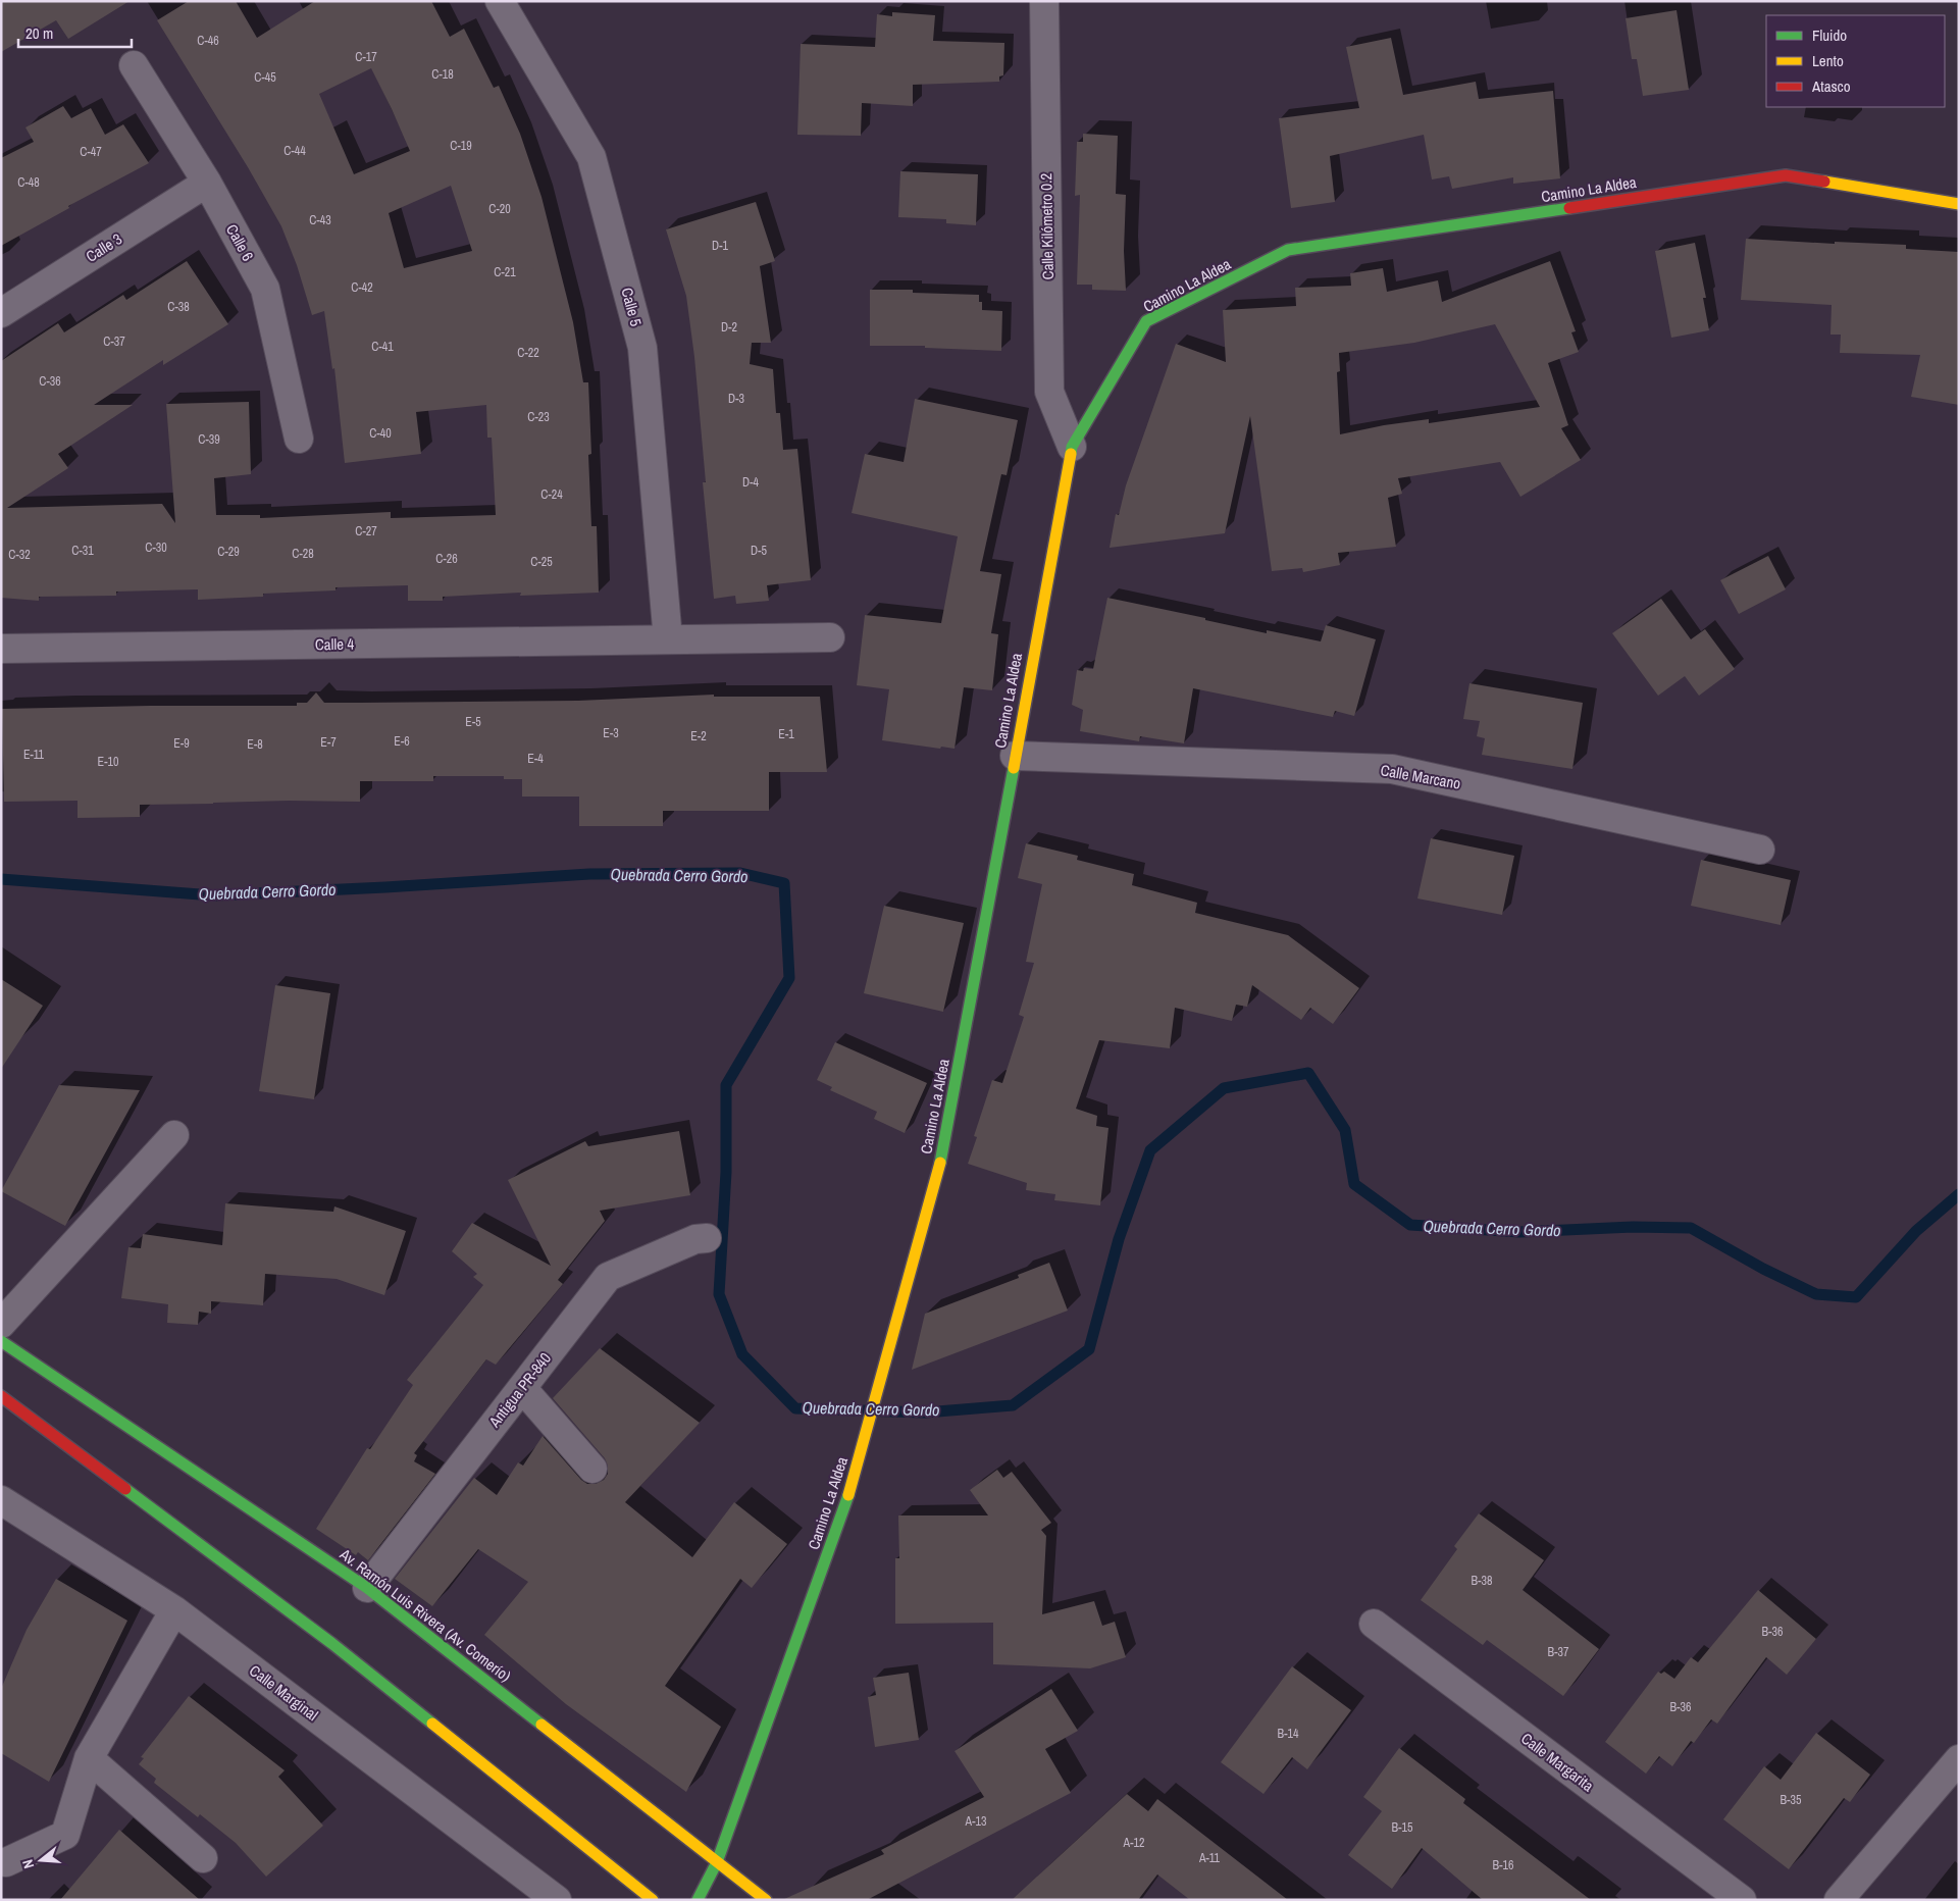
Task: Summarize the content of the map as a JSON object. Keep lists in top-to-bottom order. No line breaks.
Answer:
{"streets":{"street":["Camino La Aldea","Calle Kilómetro 0.2","Calle 6","Calle 3","Calle 5","Calle 4","Calle Marcano","Antigua PR-840","Av. Ramón Luis Rivera (Av. Comerío)","Calle Marginal","Calle Margarita"]},"crossings":[["Camino La Aldea","Calle Kilómetro 0.2"],["Camino La Aldea","Calle Marcano"],["Camino La Aldea","Av. Ramón Luis Rivera (Av. Comerío)"],["Calle 6","Calle 3"],["Calle 5","Calle 4"],["Antigua PR-840","Av. Ramón Luis Rivera (Av. Comerío)"]],"water":["Quebrada Cerro Gordo"],"house_numbers":["C-46","C-17","C-18","C-45","C-19","C-44","C-47","C-48","C-20","C-43","D-1","C-21","C-42","C-38","D-2","C-37","C-41","C-22","C-36","D-3","C-23","C-40","C-39","D-4","C-24","C-27","C-30","C-31","D-5","C-29","C-28","C-32","C-26","C-25","E-5","E-3","E-1","E-2","E-6","E-7","E-9","E-8","E-11","E-4","E-10","B-38","B-36","B-37","B-36","B-14","B-35","A-13","B-15","A-12","A-11","B-16"],"legend":["Fluido","Lento","Atasco"],"scale_bar":"20 m","north":"left"}
